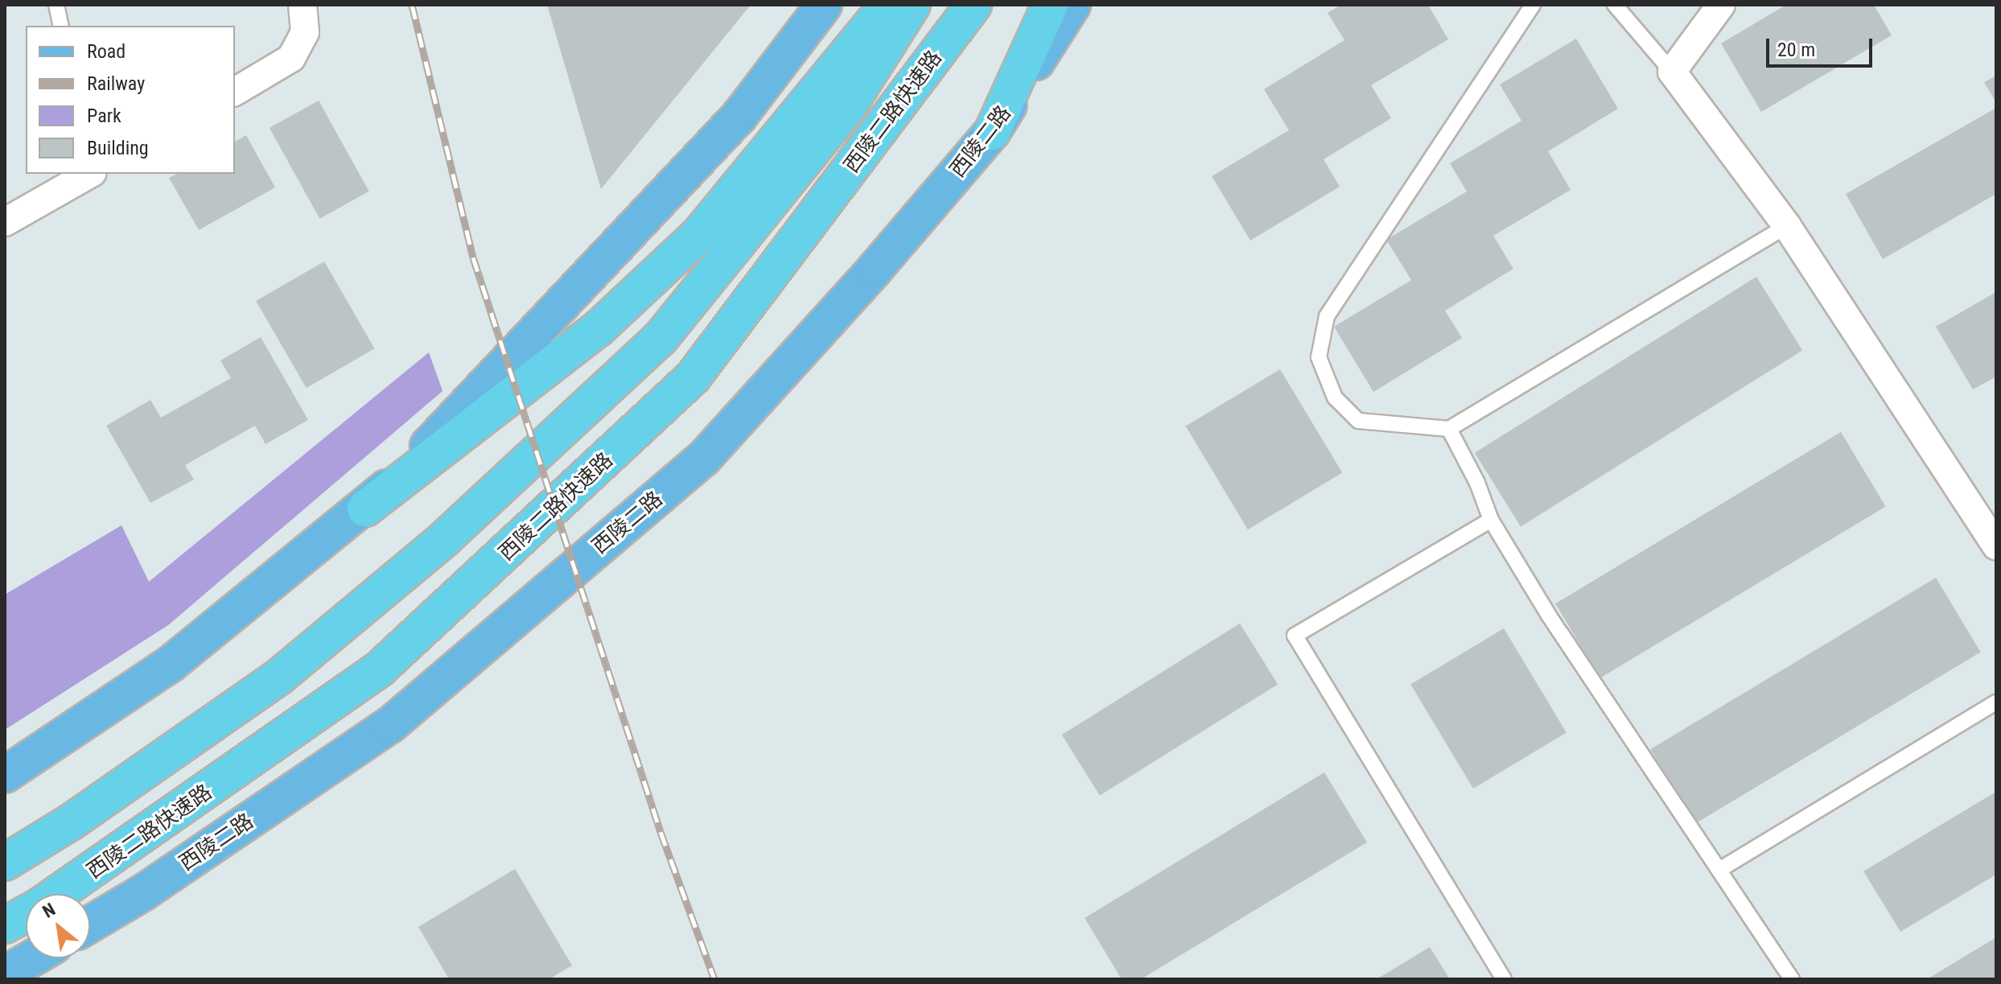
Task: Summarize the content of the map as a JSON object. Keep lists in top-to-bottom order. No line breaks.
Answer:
{"streets":{"highway":["西陵二路快速路"],"main road":["西陵二路"]},"legend":["Road","Railway","Park","Building"],"scale_bar":"20 m","north":"top left"}
